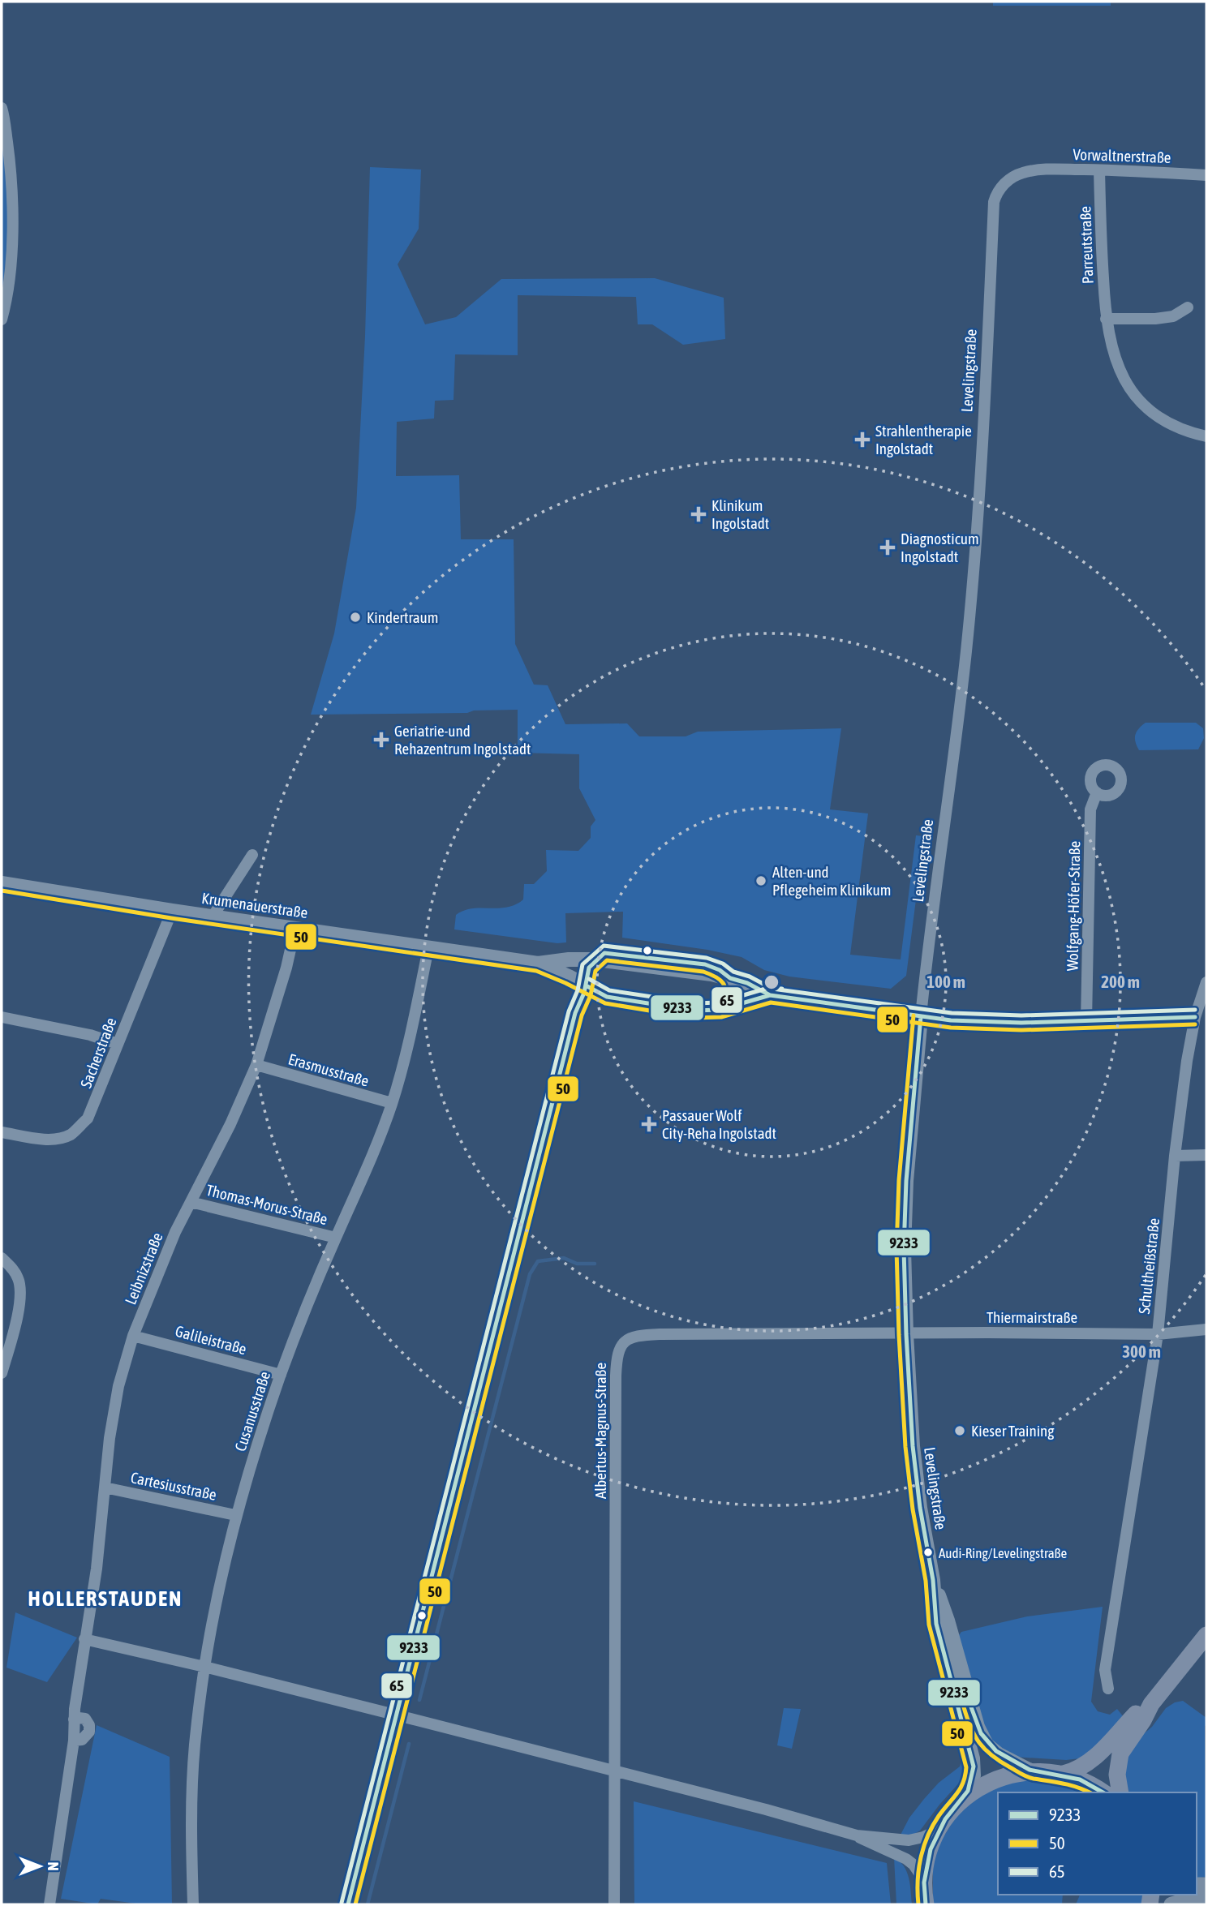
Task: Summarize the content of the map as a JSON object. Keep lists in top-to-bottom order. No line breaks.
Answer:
{"streets":{"street":["Vorwaltnerstraße","Parreutstraße","Levelingstraße","Krumenauerstraße","Wolfgang-Höfer-Straße","Sacherstraße","Erasmusstraße","Thomas-Morus-Straße","Schultheißstraße","Leibnizstraße","Thiermairstraße","Galileistraße","Cusanusstraße","Albertus-Magnus-Straße","Cartesiusstraße"]},"crossings":[["Vorwaltnerstraße","Parreutstraße"],["Vorwaltnerstraße","Levelingstraße"],["Levelingstraße","Krumenauerstraße"],["Levelingstraße","Thiermairstraße"],["Levelingstraße","Albertus-Magnus-Straße"],["Krumenauerstraße","Sacherstraße"],["Krumenauerstraße","Leibnizstraße"],["Krumenauerstraße","Cusanusstraße"],["Erasmusstraße","Leibnizstraße"],["Erasmusstraße","Cusanusstraße"],["Thomas-Morus-Straße","Leibnizstraße"],["Thomas-Morus-Straße","Cusanusstraße"],["Schultheißstraße","Thiermairstraße"],["Leibnizstraße","Galileistraße"],["Leibnizstraße","Cartesiusstraße"],["Thiermairstraße","Albertus-Magnus-Straße"],["Galileistraße","Cusanusstraße"],["Cusanusstraße","Cartesiusstraße"]],"districts":["HOLLERSTAUDEN"],"places":{"health":["Strahlentherapie Ingolstadt","Klinikum Ingolstadt","Diagnosticum Ingolstadt","Geriatrie-und Rehazentrum Ingolstadt","Passauer Wolf City-Reha Ingolstadt"],"other":["Kindertraum","Alten-und Pflegeheim Klinikum","Kieser Training","Audi-Ring/Levelingstraße"]},"lines":["transit line 50","transit line 65","transit line 9233"],"legend":["9233","50","65"],"north":"right","rings":["100 m","200 m","300 m"]}
